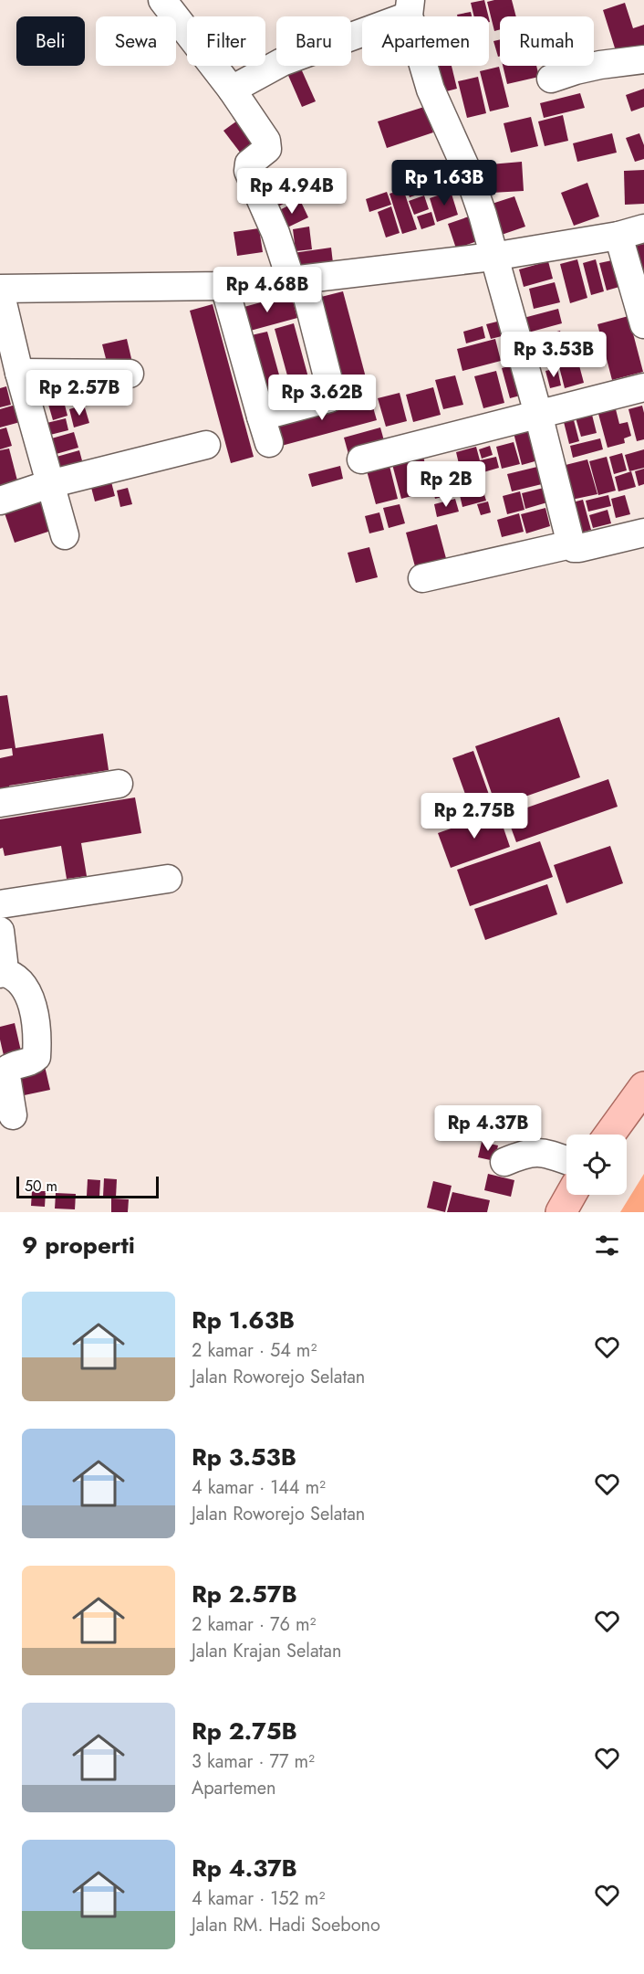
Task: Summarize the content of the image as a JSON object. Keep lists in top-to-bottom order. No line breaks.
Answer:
{"scale_bar":"50 m","page":{"chip":["Beli","Sewa","Filter","Baru","Apartemen","Rumah"],"price":["Rp 1.63B","Rp 4.94B","Rp 4.68B","Rp 3.53B","Rp 2.57B","Rp 3.62B","Rp 2B","Rp 2.75B","Rp 4.37B"],"scale":"50 m","heading":"9 properti","list":[{"name":"Rp 1.63B","note":"2 kamar · 54 m² · Jalan Roworejo Selatan"},{"name":"Rp 3.53B","note":"4 kamar · 144 m² · Jalan Roworejo Selatan"},{"name":"Rp 2.57B","note":"2 kamar · 76 m² · Jalan Krajan Selatan"},{"name":"Rp 2.75B","note":"3 kamar · 77 m² · Apartemen"},{"name":"Rp 4.37B","note":"4 kamar · 152 m² · Jalan RM. Hadi Soebono"}]}}
